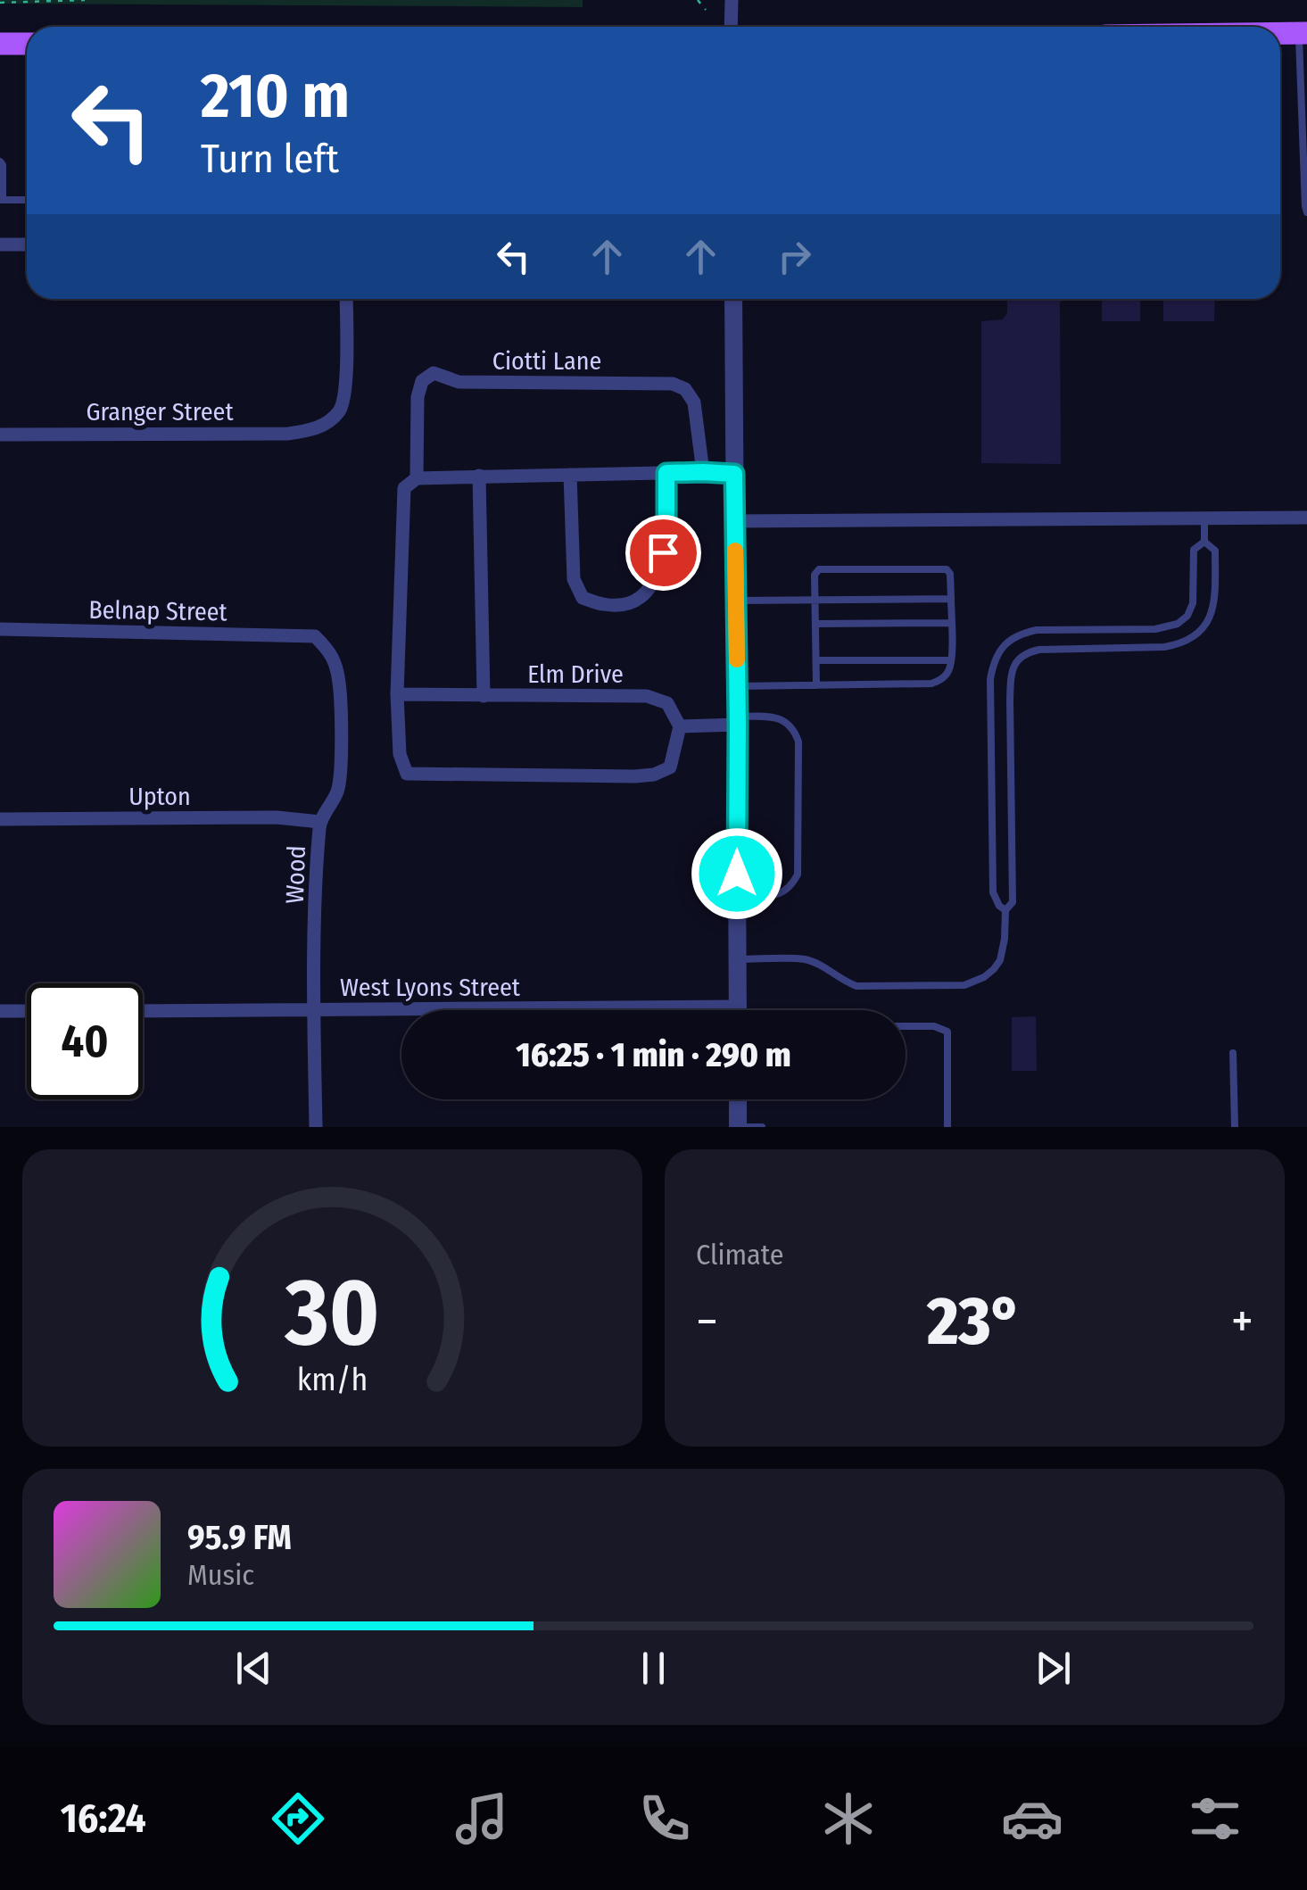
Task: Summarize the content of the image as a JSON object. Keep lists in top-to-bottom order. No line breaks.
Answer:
{"streets":{"street":["Ciotti Lane","Granger Street","Belnap Street","Elm Drive","Upton","Wood","West Lyons Street"]},"crossings":[["Belnap Street","Wood"],["Upton","Wood"],["Wood","West Lyons Street"]],"page":{"turn":["210 m","Turn left"],"limit":"40","trip":"16:25 · 1 min · 290 m","tile":"Climate","heat":["−","23°","+"],"song":["95.9 FM","Music"],"tabs":"16:24","gauge":["30","km/h"]}}
